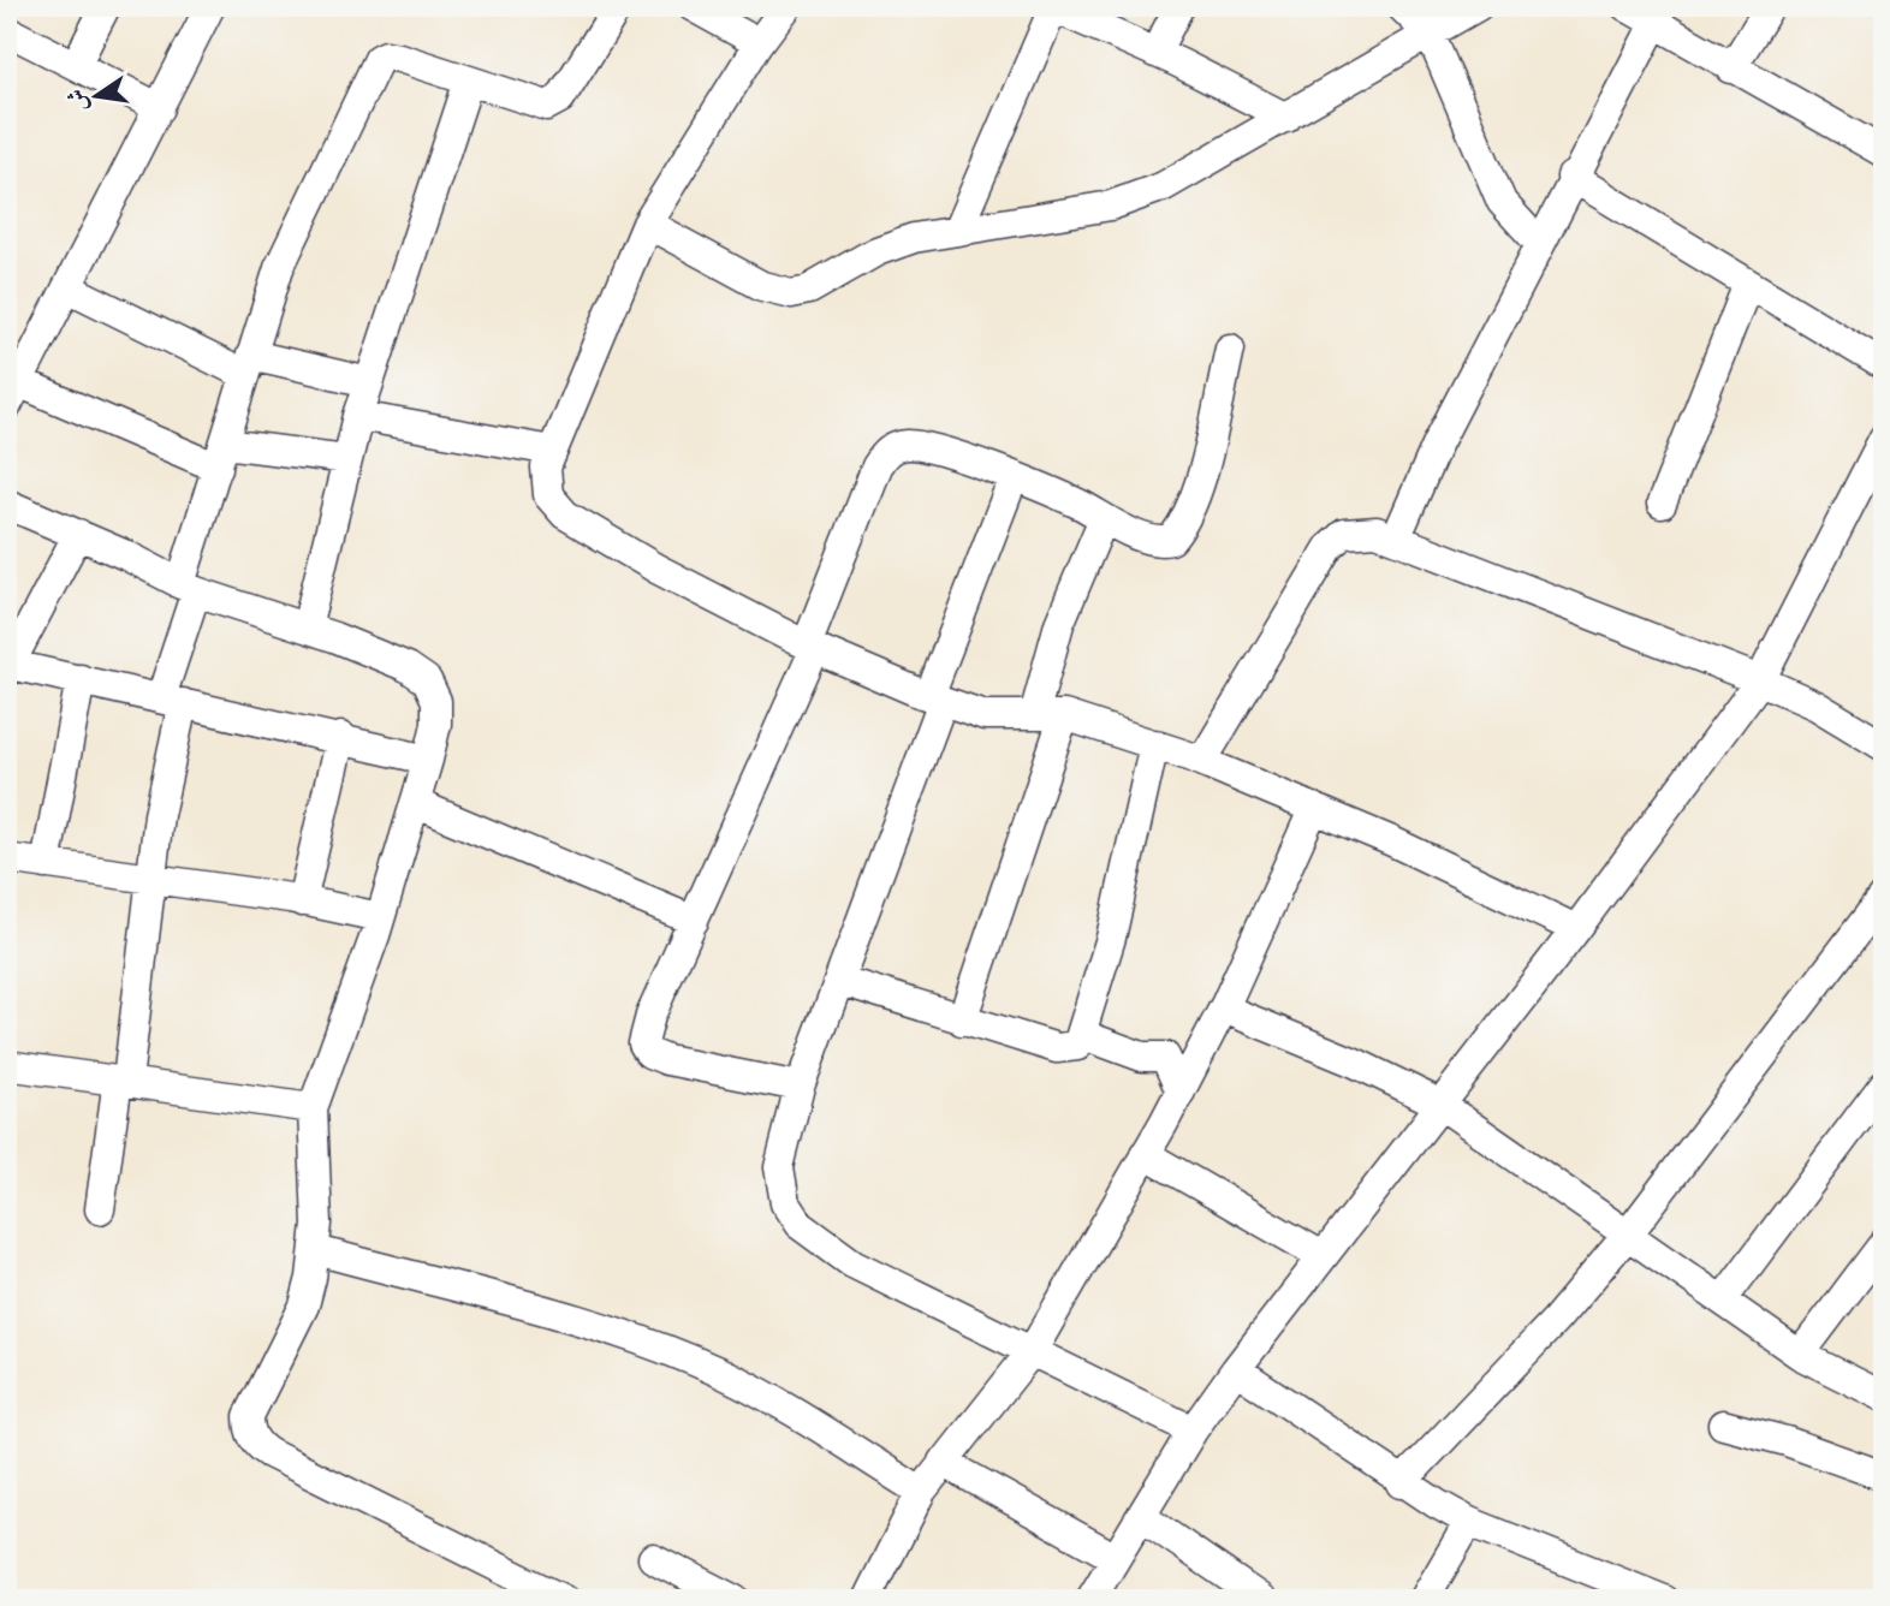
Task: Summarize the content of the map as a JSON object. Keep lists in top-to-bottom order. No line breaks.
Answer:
{"north":"left"}
